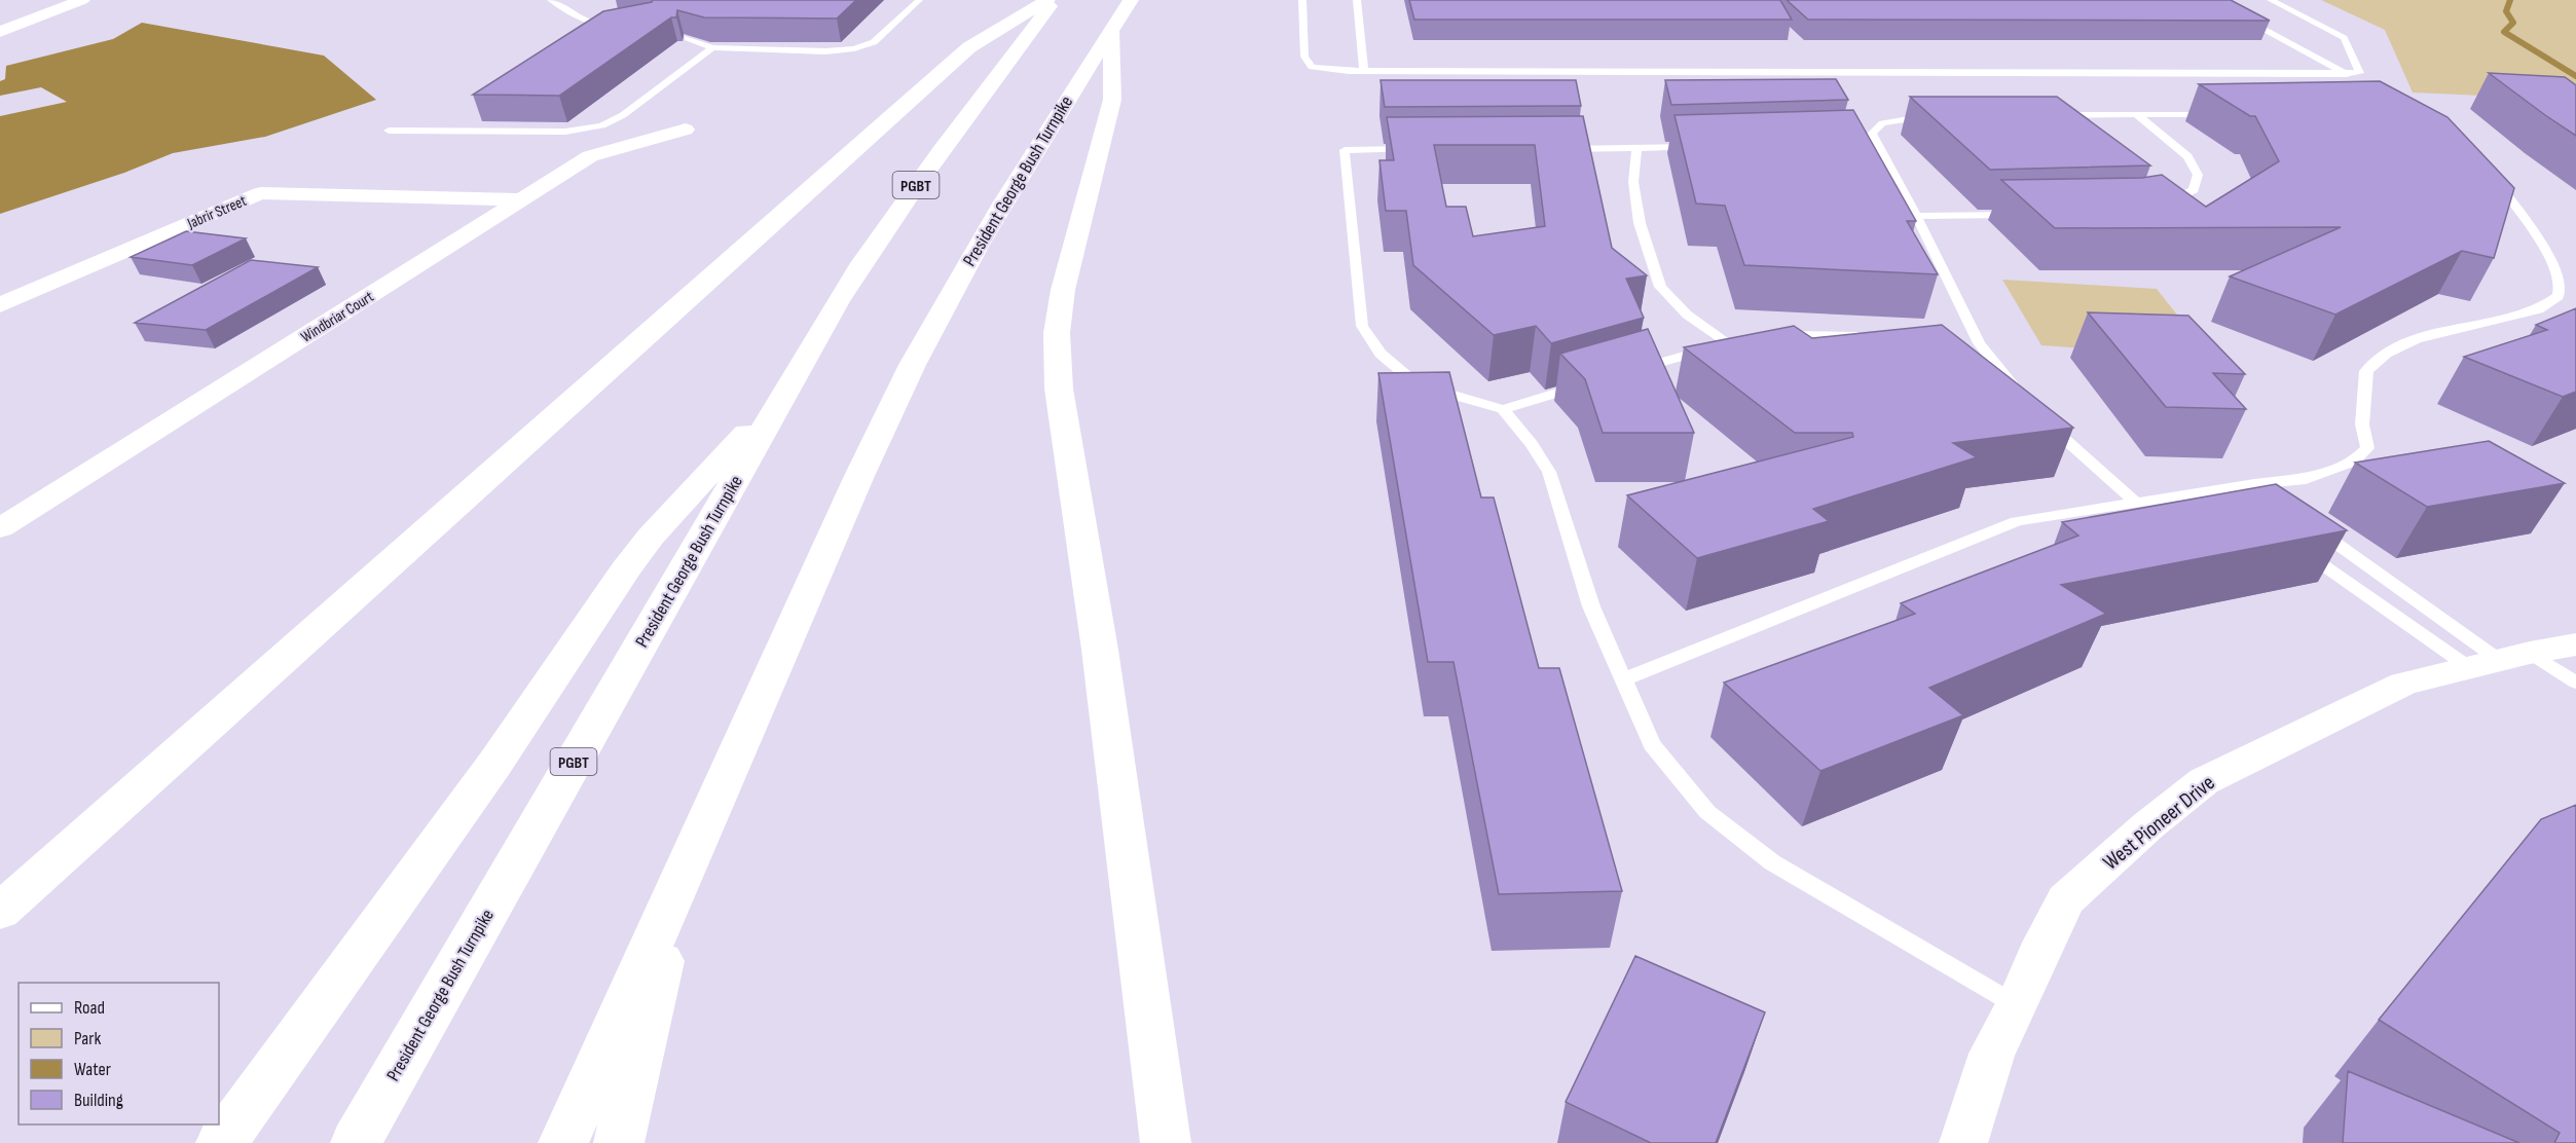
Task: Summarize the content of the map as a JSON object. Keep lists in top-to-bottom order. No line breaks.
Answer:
{"streets":{"main road":["President George Bush Turnpike","PGBT"],"street":["Jabrir Street","Windbriar Court","West Pioneer Drive"]},"crossings":[["Jabrir Street","Windbriar Court"]],"legend":["Road","Park","Water","Building"]}
